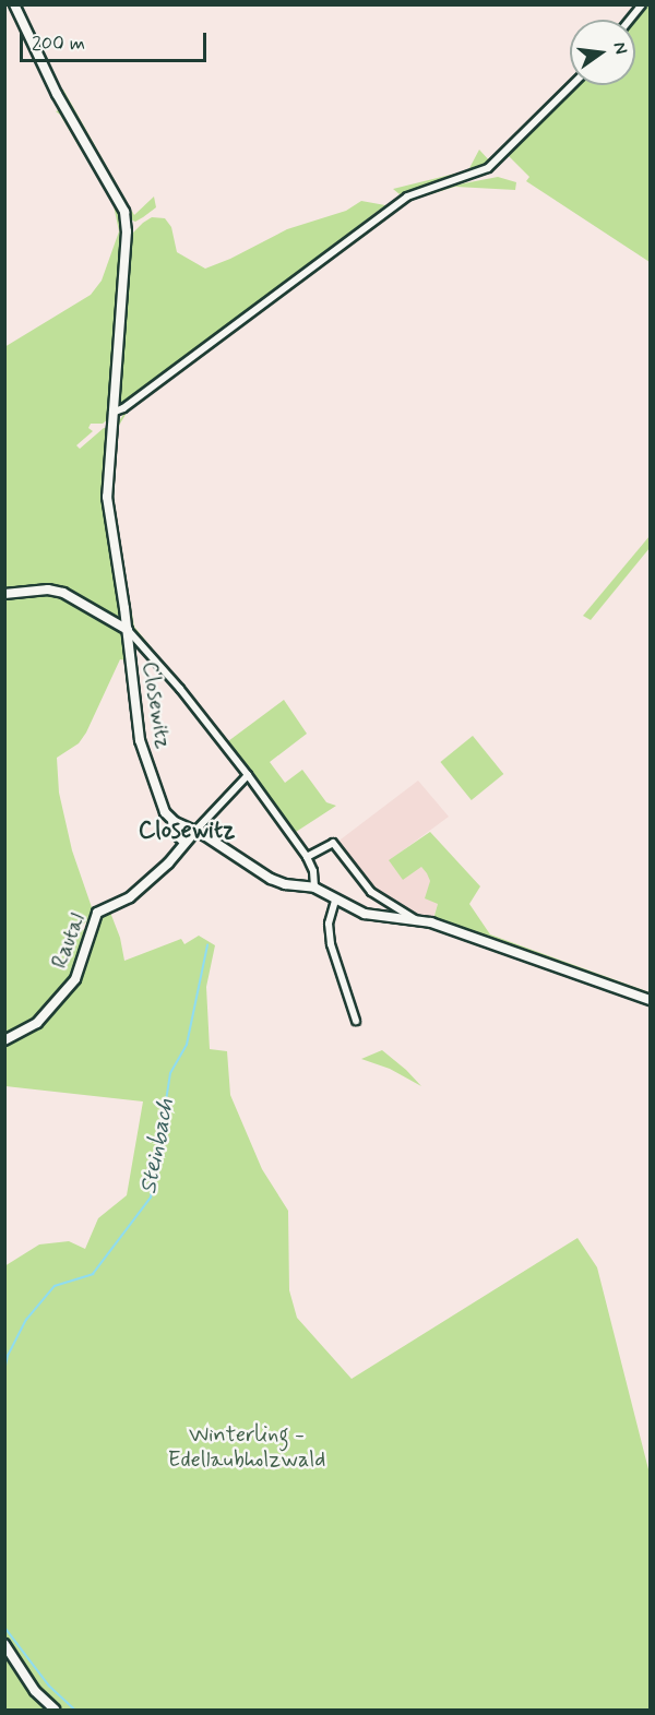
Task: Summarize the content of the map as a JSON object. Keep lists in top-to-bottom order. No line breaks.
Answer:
{"streets":{"street":["Closewitz","Rautal"]},"crossings":[["Closewitz","Rautal"]],"districts":["Closewitz"],"water":["Steinbach"],"parks":["Winterling - Edellaubholzwald"],"scale_bar":"200 m","north":"right"}
